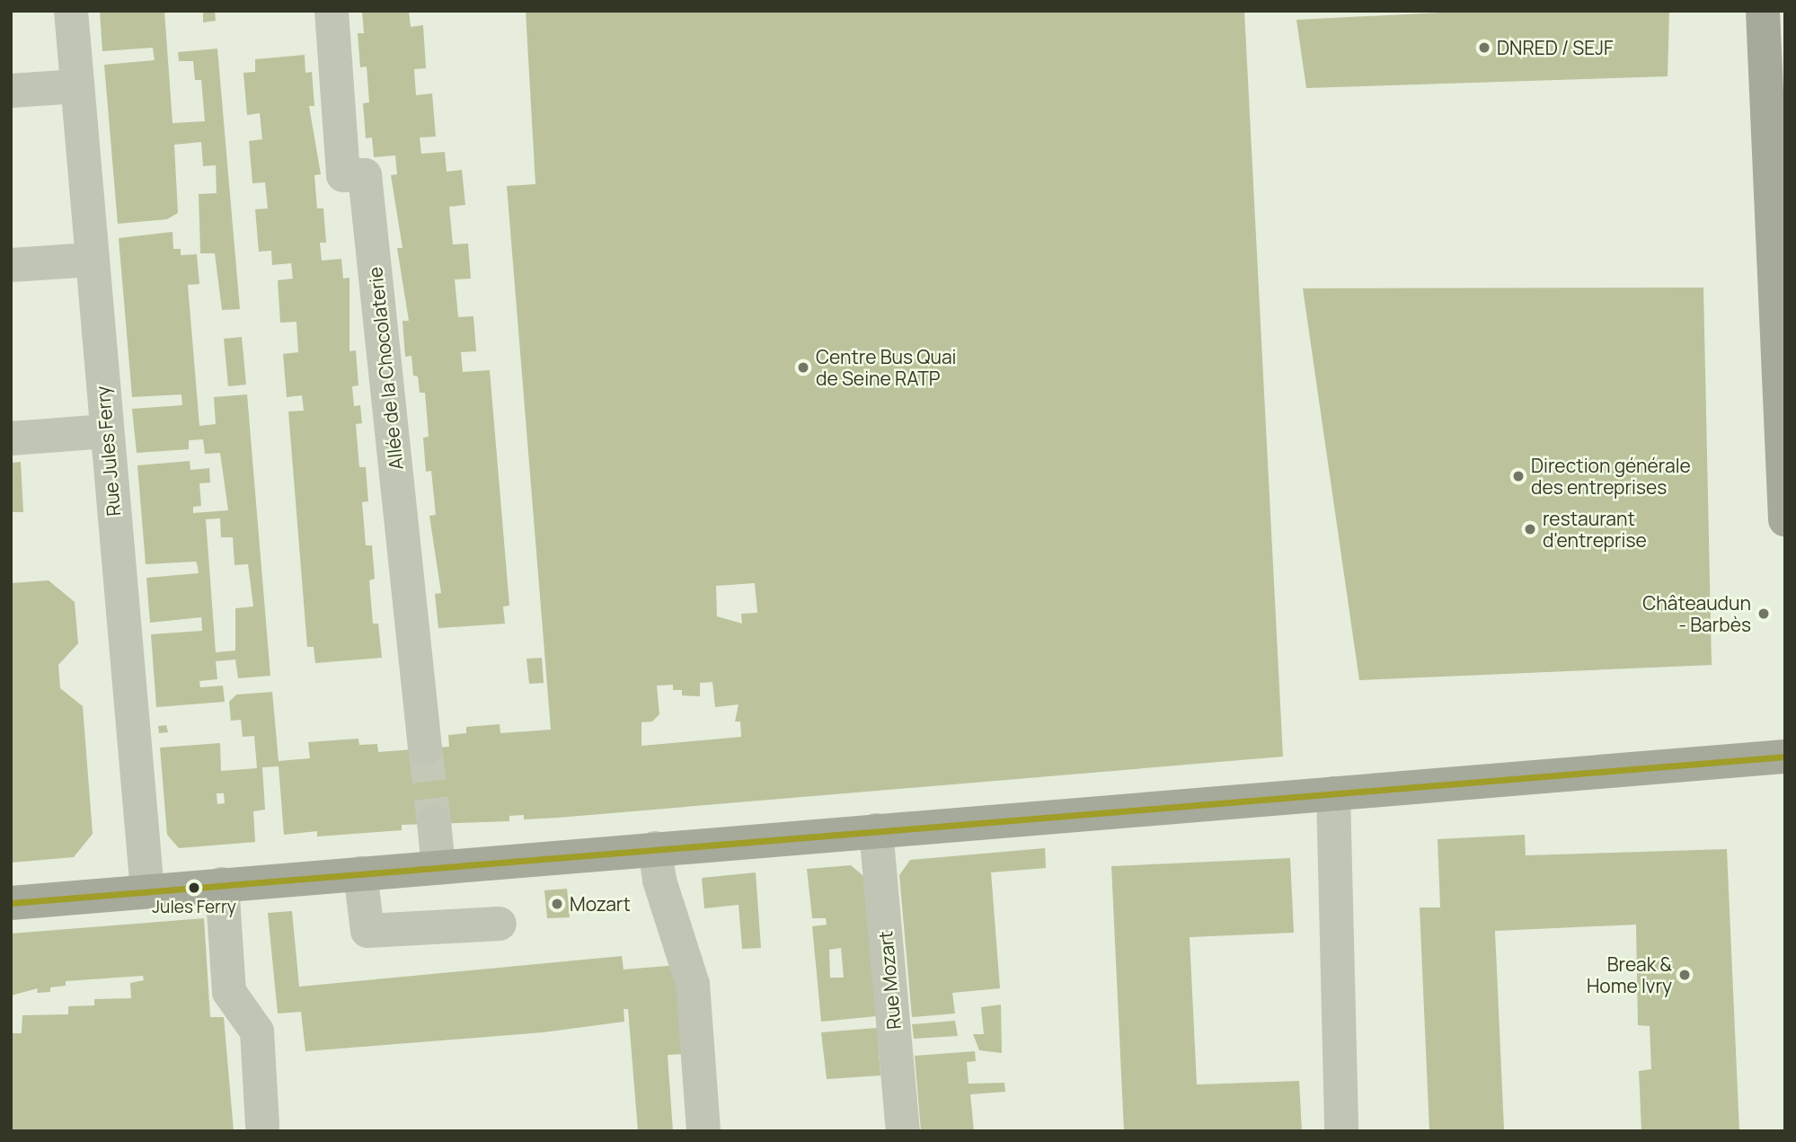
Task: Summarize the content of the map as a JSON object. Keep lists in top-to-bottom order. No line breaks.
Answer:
{"streets":{"street":["Allée de la Chocolaterie","Rue Jules Ferry","Rue Mozart"]},"places":["DNRED / SEJF","Centre Bus Quai de Seine RATP","Direction générale des entreprises","restaurant d'entreprise","Châteaudun - Barbès","Jules Ferry","Mozart","Break & Home Ivry"]}
